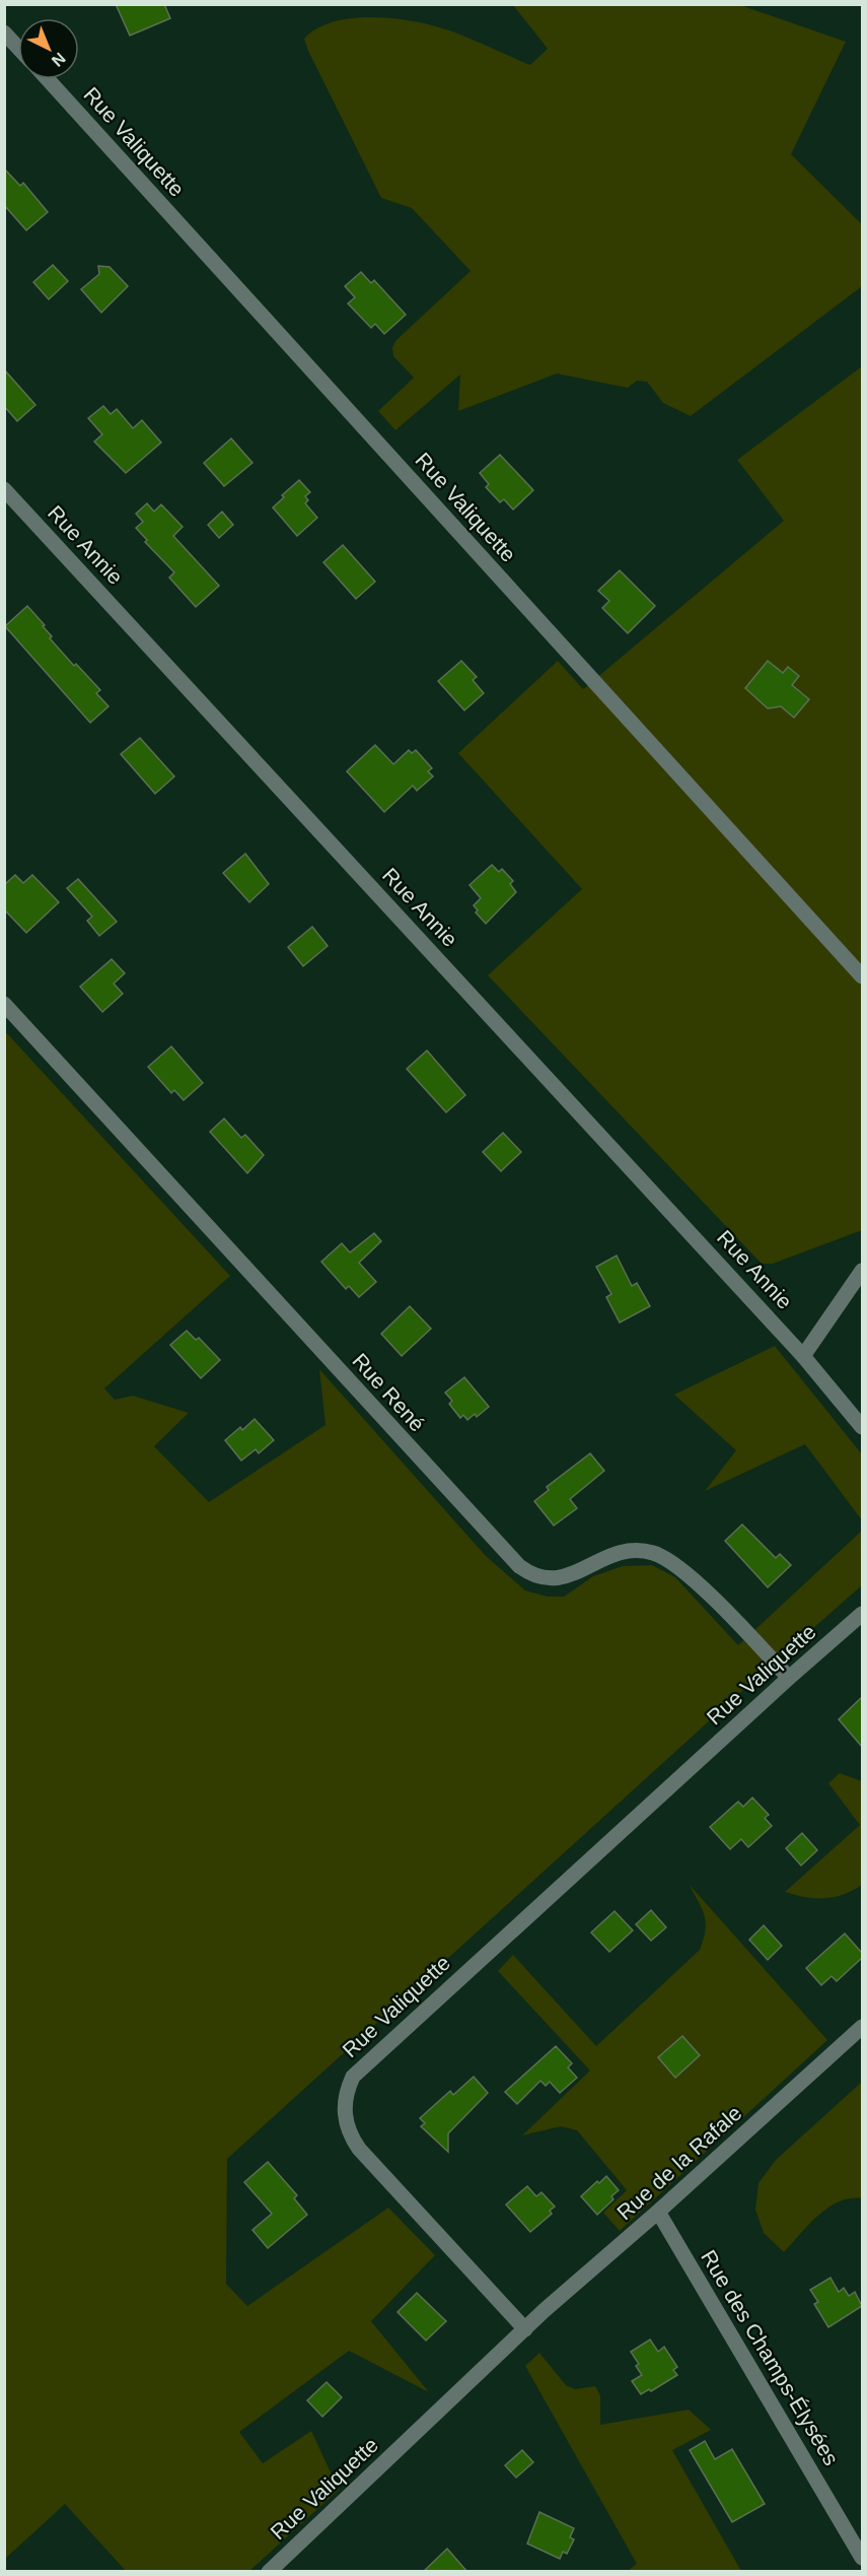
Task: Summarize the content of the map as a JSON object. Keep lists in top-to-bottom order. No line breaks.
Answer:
{"streets":{"street":["Rue Valiquette","Rue Annie","Rue René","Rue de la Rafale","Rue des Champs-Élysées"]},"crossings":[["Rue Valiquette","Rue René"],["Rue Valiquette","Rue de la Rafale"],["Rue de la Rafale","Rue des Champs-Élysées"]],"north":"bottom right"}
